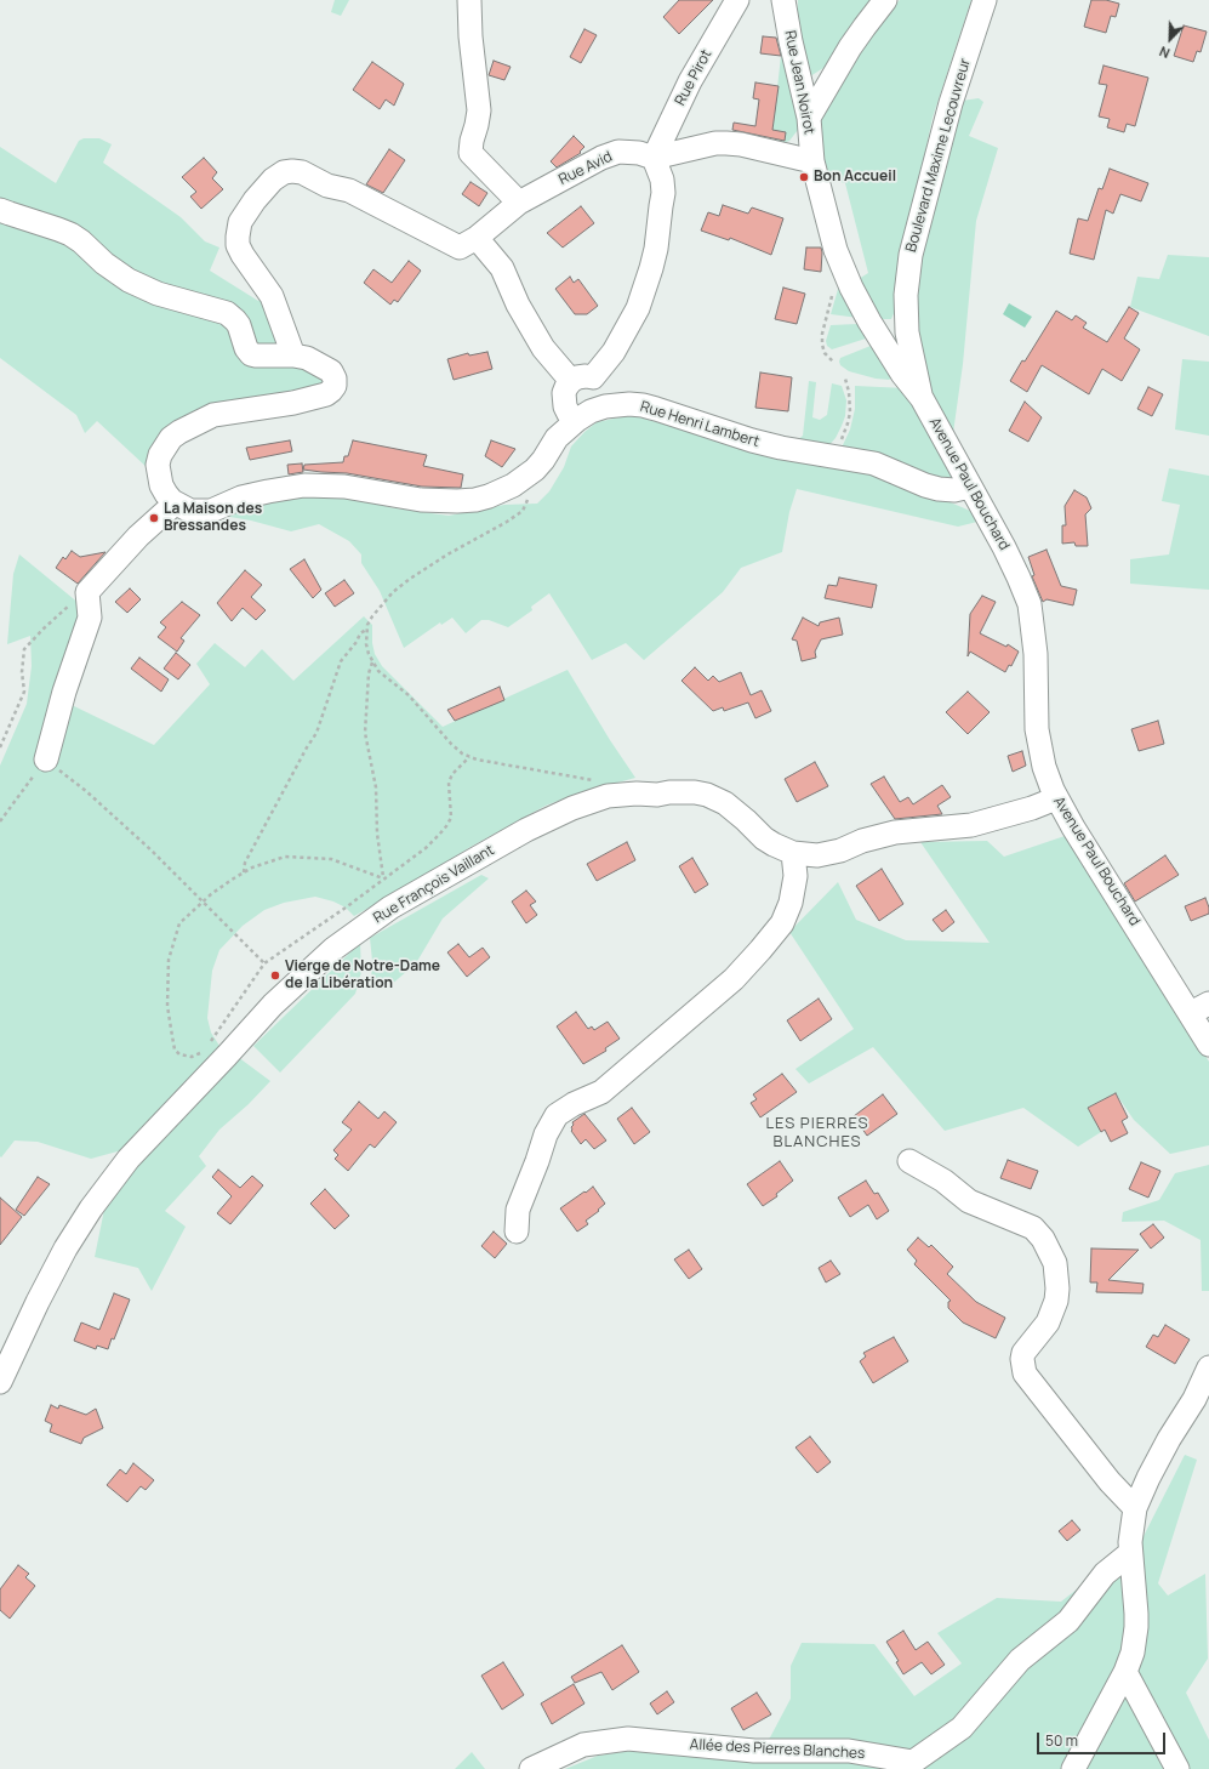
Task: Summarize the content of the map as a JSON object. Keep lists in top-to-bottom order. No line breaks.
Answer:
{"streets":{"street":["Rue Pirot","Rue Jean Noirot","Boulevard Maxime Lecouvreur","Rue Avid","Rue Henri Lambert","Avenue Paul Bouchard","Rue François Vaillant","Allée des Pierres Blanches"]},"crossings":[["Rue Pirot","Rue Avid"],["Rue Jean Noirot","Boulevard Maxime Lecouvreur"],["Rue Jean Noirot","Rue Avid"],["Rue Jean Noirot","Avenue Paul Bouchard"],["Boulevard Maxime Lecouvreur","Avenue Paul Bouchard"],["Rue Henri Lambert","Avenue Paul Bouchard"],["Avenue Paul Bouchard","Rue François Vaillant"]],"districts":["LES PIERRES BLANCHES"],"places":["Bon Accueil","La Maison des Bressandes","Vierge de Notre-Dame de la Libération"],"scale_bar":"50 m","north":"bottom left"}
